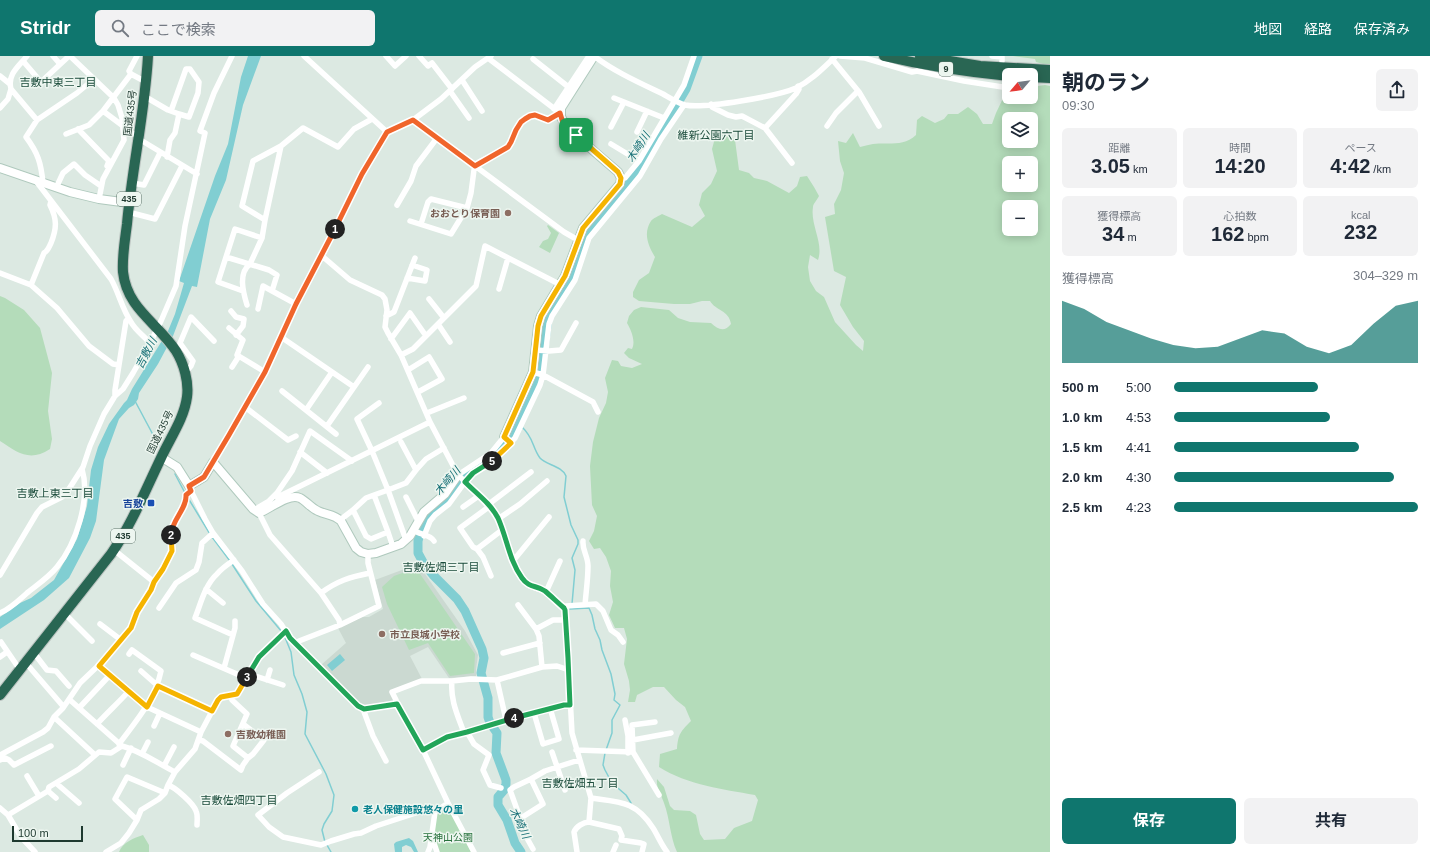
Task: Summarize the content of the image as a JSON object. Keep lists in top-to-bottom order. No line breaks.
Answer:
{"streets":{"highway":["9","国道435号","435"]},"districts":["吉敷中東三丁目","維新公園六丁目","吉敷上東三丁目","吉敷佐畑三丁目","吉敷佐畑五丁目","吉敷佐畑四丁目"],"water":["木崎川","吉敷川"],"parks":["天神山公園"],"places":{"other":["おおとり保育園","市立良城小学校","吉敷幼稚園","老人保健施設悠々の里"],"transit":["吉敷"]},"scale_bar":"100 m","north":"bottom left","page":{"header":"Stridr","search":"ここで検索","nav":["地図","経路","保存済み"],"heading":["朝のラン","09:30"],"map_buttons":["+","−"],"stats":[["距離","3.05 km"],["時間","14:20"],["ペース","4:42 /km"],["獲得標高","34 m"],["心拍数","162 bpm"],["kcal","232"]],"pins":["1","5","2","3","4"],"chart":["獲得標高","304–329 m"],"list":[{"name":"500 m","note":"5:00"},{"name":"1.0 km","note":"4:53"},{"name":"1.5 km","note":"4:41"},{"name":"2.0 km","note":"4:30"},{"name":"2.5 km","note":"4:23"}],"buttons":["保存","共有"],"scale":"100 m"}}
